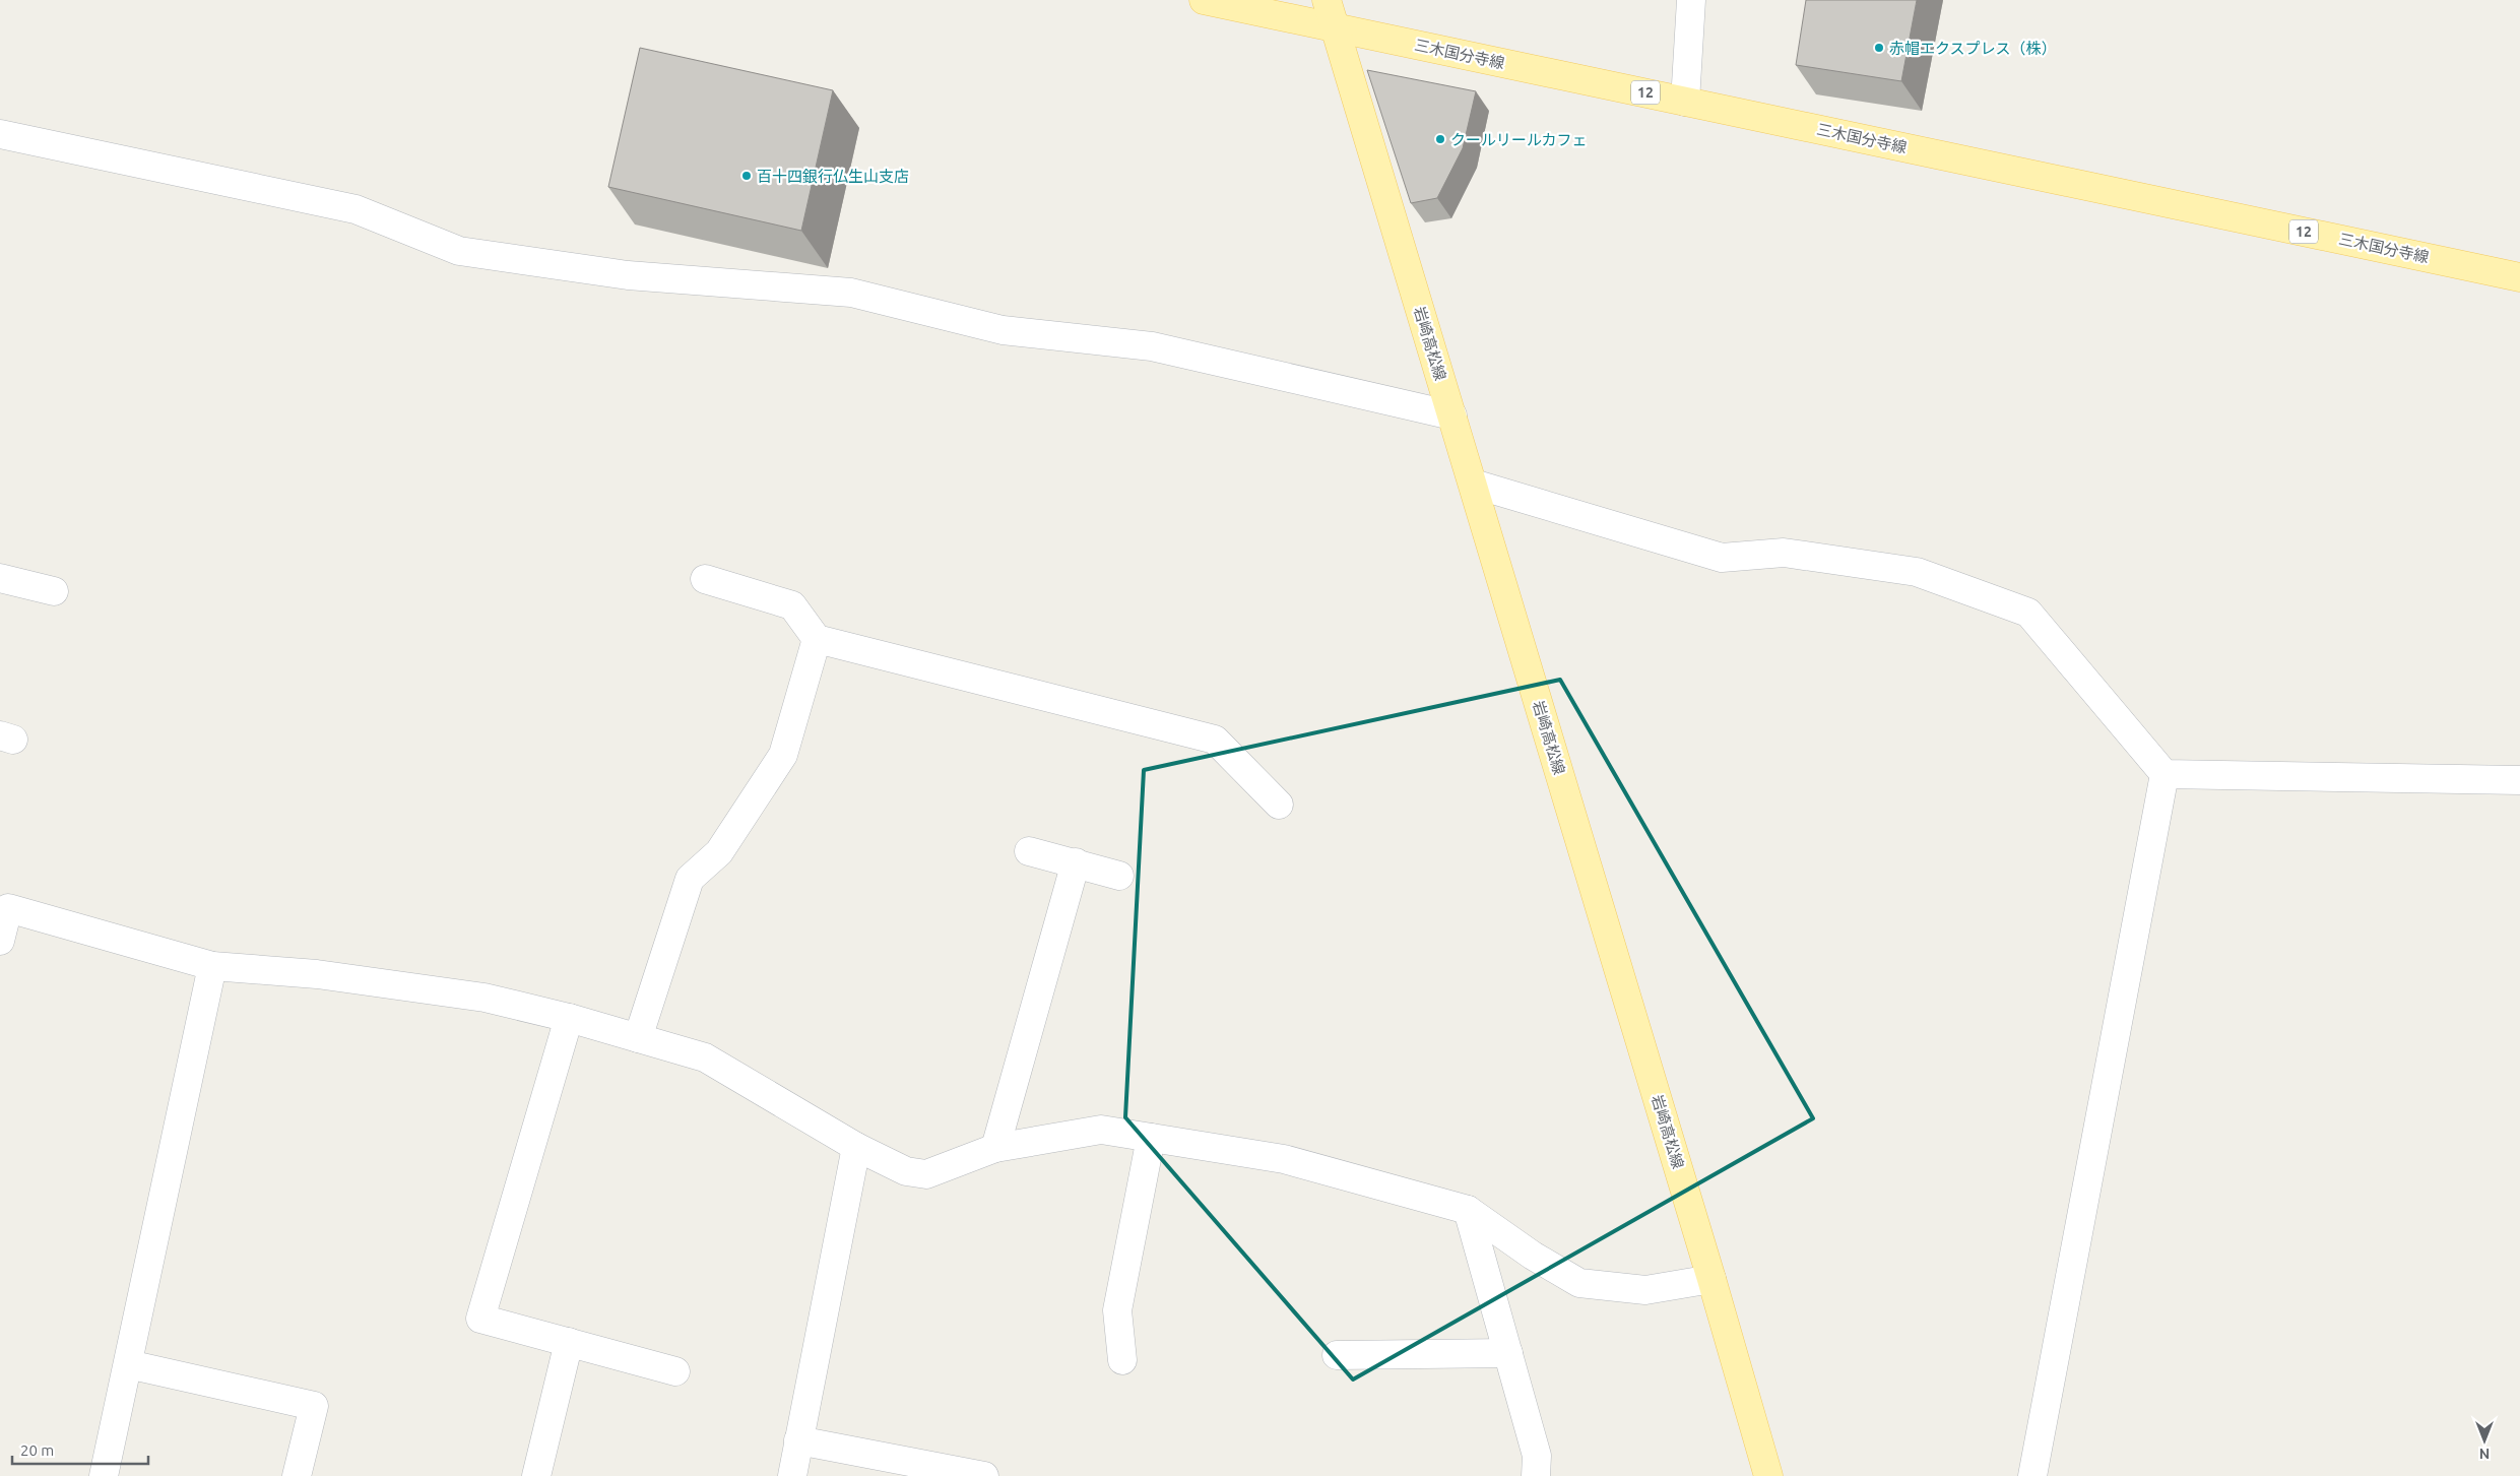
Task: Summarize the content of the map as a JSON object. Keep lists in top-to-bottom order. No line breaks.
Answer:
{"streets":{"main road":["三木国分寺線","12","岩崎高松線"]},"crossings":[["三木国分寺線","岩崎高松線"]],"places":["赤帽エクスプレス（株）","クールリールカフェ","百十四銀行仏生山支店"],"scale_bar":"20 m","north":"bottom"}
